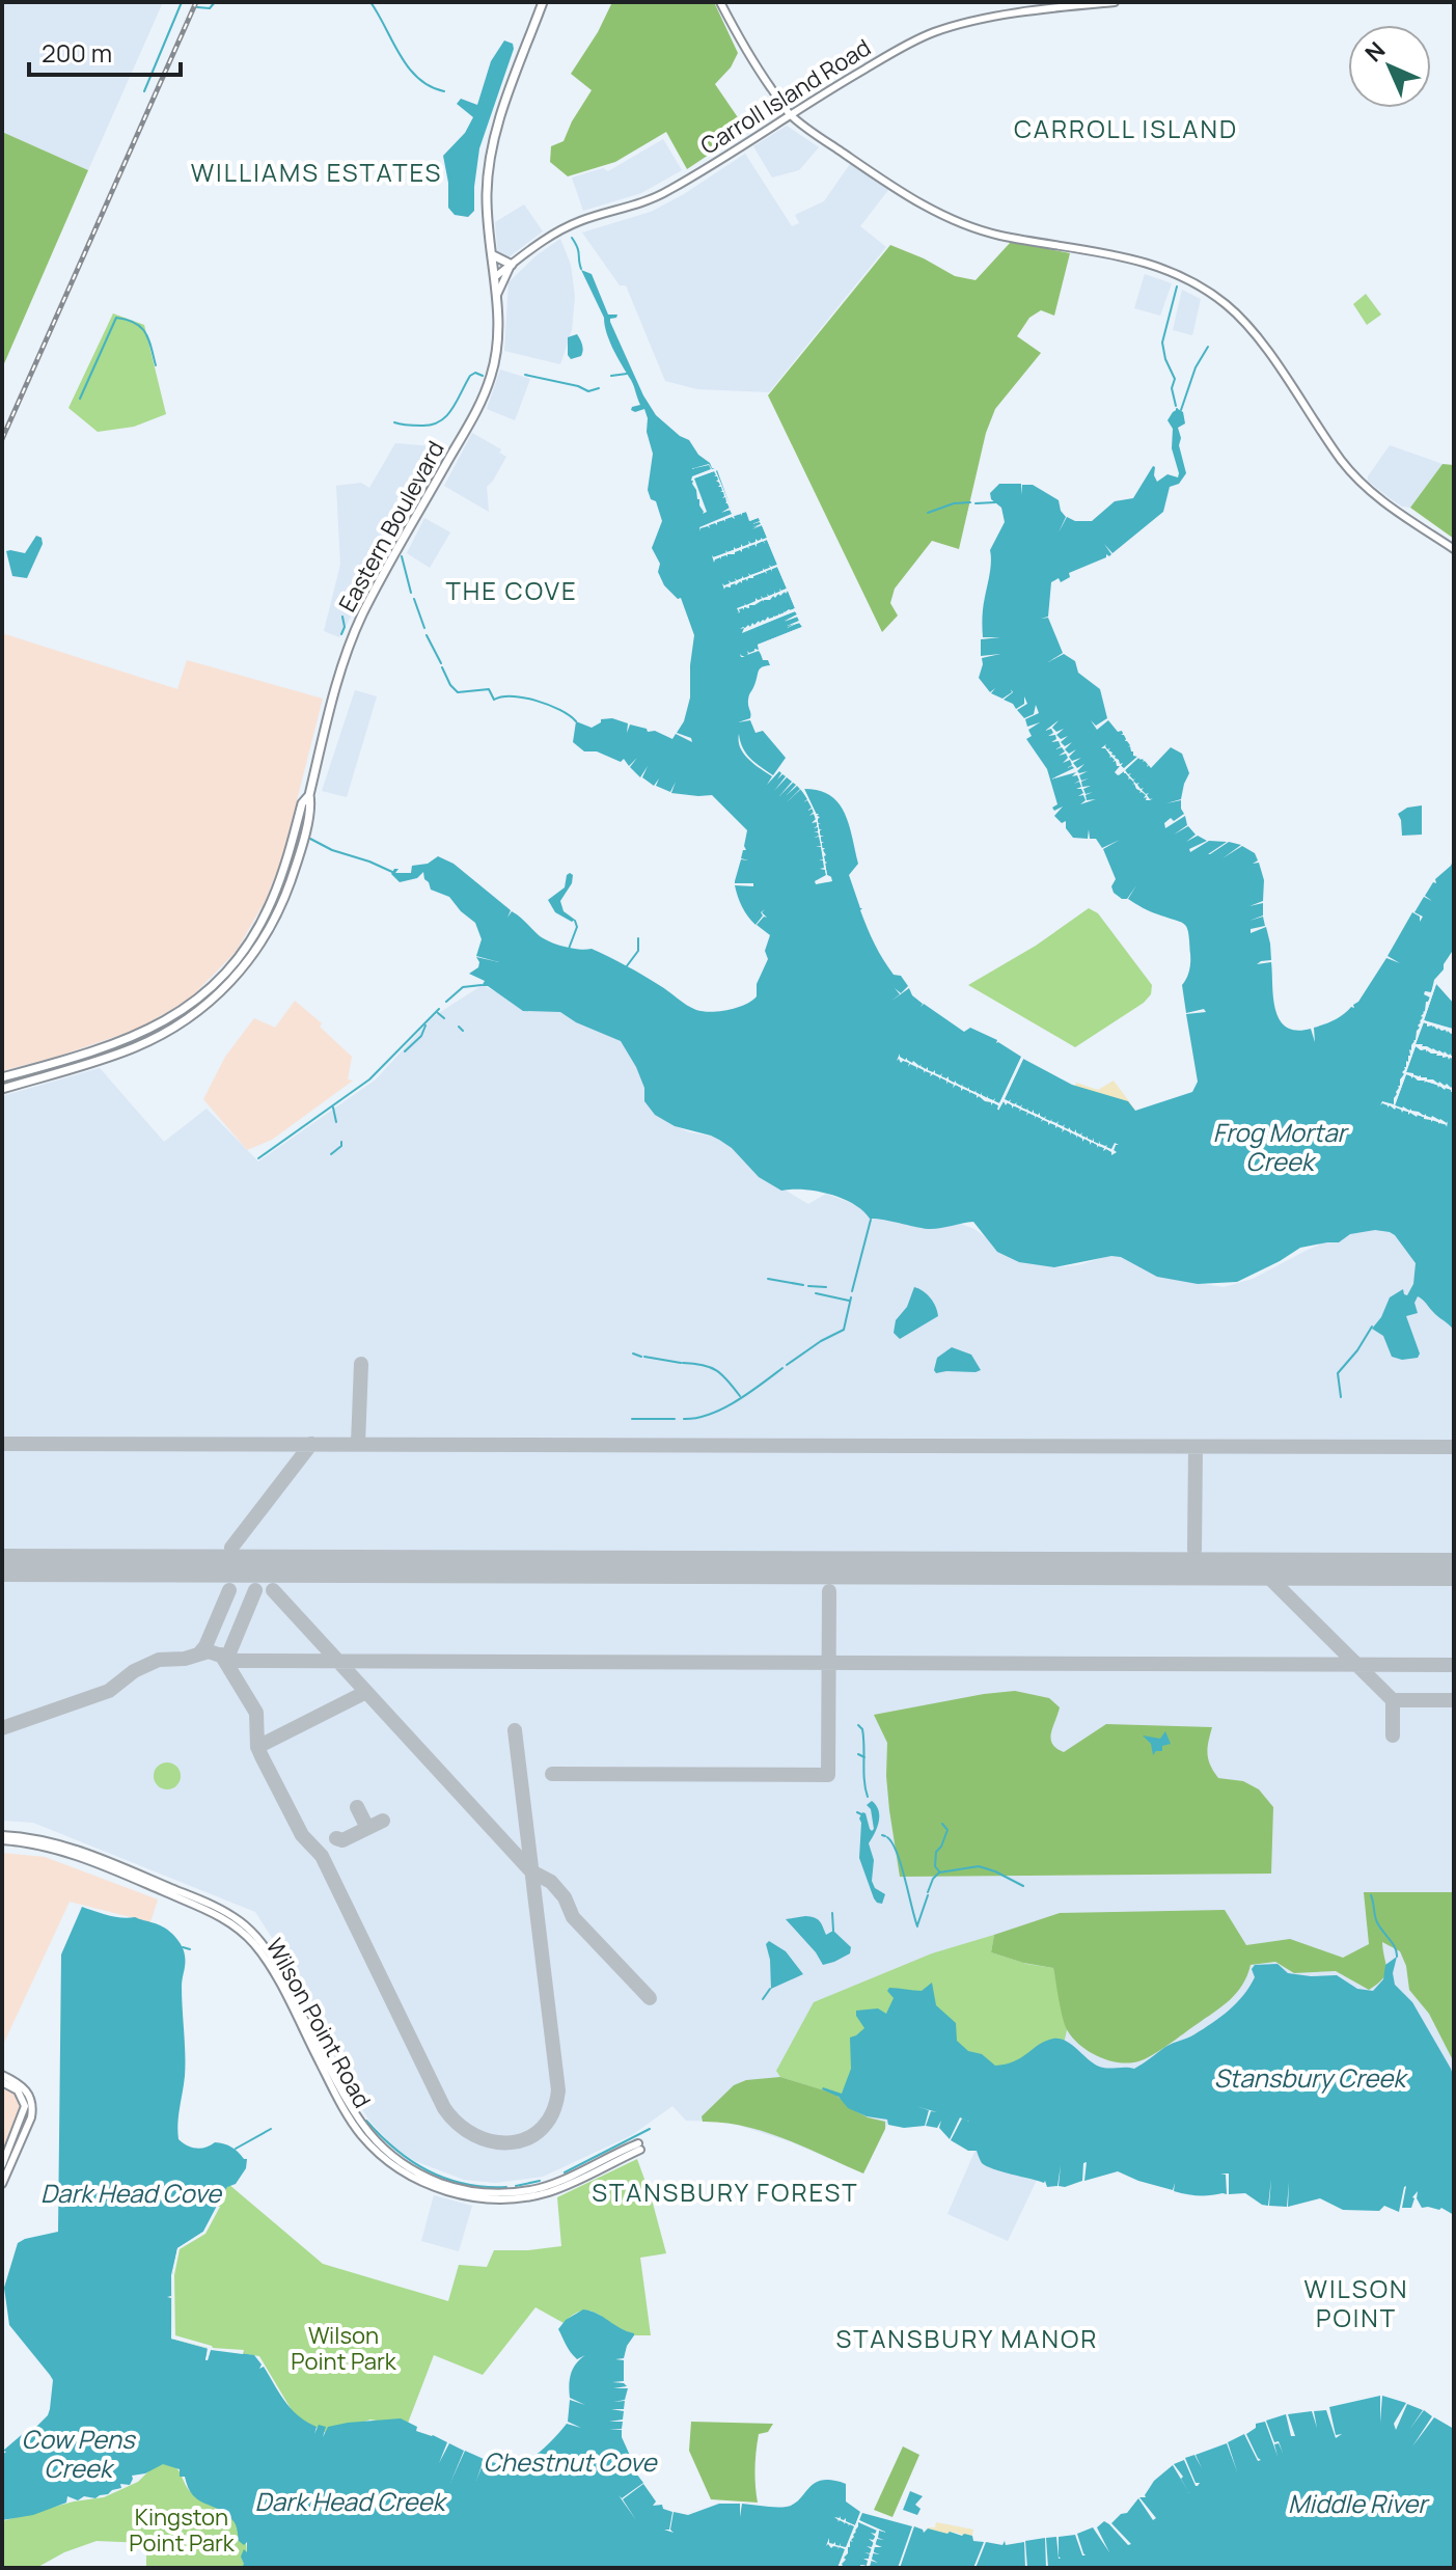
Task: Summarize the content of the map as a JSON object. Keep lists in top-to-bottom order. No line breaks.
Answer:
{"streets":{"main road":["Eastern Boulevard"],"street":["Carroll Island Road","Wilson Point Road"]},"crossings":[["Carroll Island Road","Eastern Boulevard"]],"districts":["CARROLL ISLAND","WILLIAMS ESTATES","THE COVE","STANSBURY FOREST","WILSON POINT","STANSBURY MANOR"],"water":["Frog Mortar Creek","Stansbury Creek","Dark Head Cove","Cow Pens Creek","Chestnut Cove","Dark Head Creek","Middle River"],"parks":["Wilson Point Park","Kingston Point Park"],"scale_bar":"200 m","north":"top left"}
